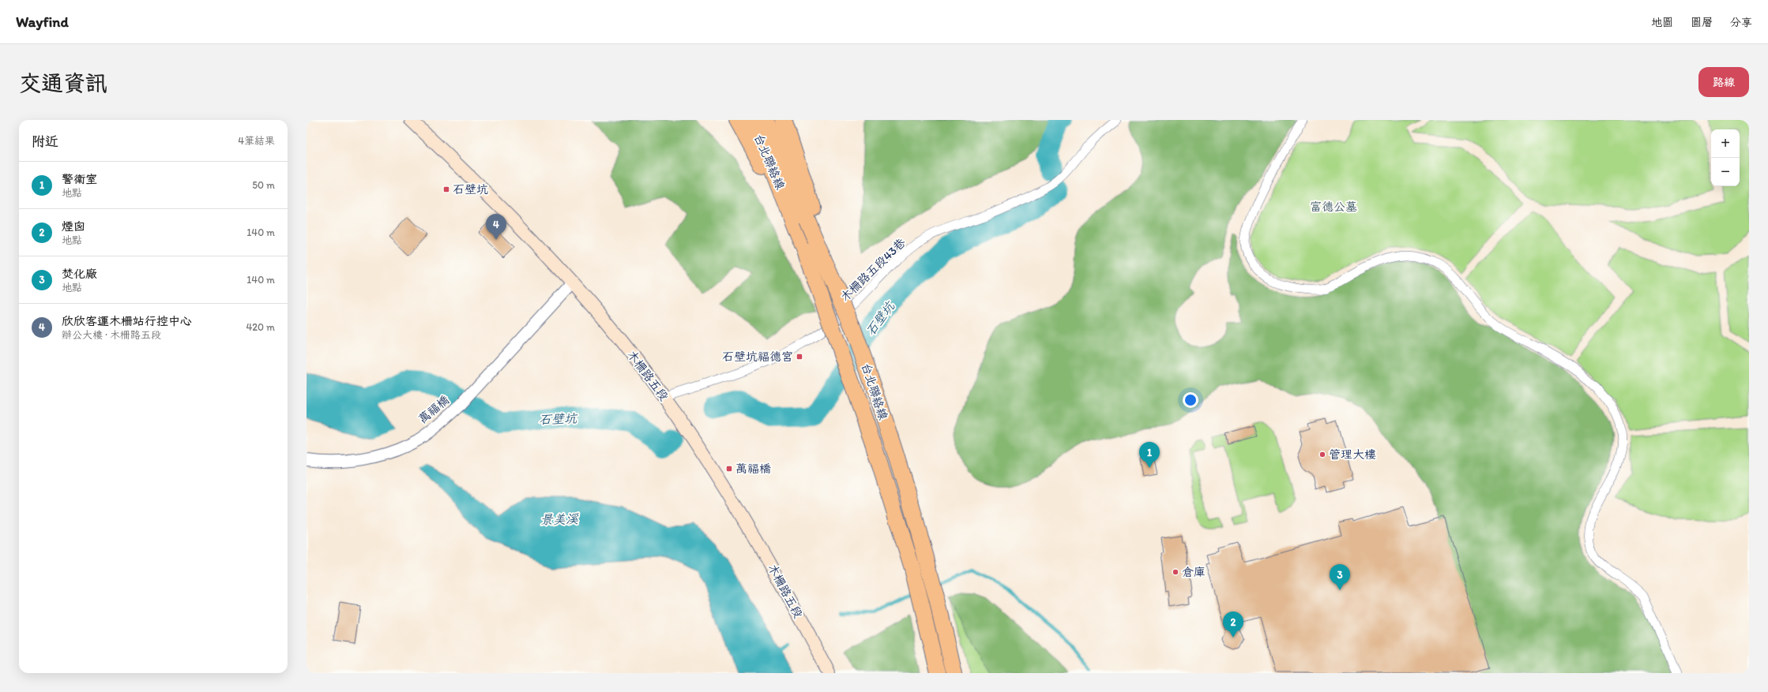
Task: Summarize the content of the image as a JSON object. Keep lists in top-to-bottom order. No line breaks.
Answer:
{"streets":{"highway":["台北聯絡線"],"main road":["木柵路五段"],"street":["木柵路五段43巷","萬福橋"]},"crossings":[["木柵路五段43巷","木柵路五段"],["木柵路五段","萬福橋"]],"water":["石壁坑","景美溪"],"parks":["富德公墓"],"places":{"transit":["石壁坑","石壁坑福德宮","萬福橋"],"other":["管理大樓","倉庫"]},"page":{"header":"Wayfind","nav":["地圖","圖層","分享"],"buttons":"路線","title":"交通資訊","heading":["附近","4筆結果"],"map_buttons":["+","−"],"list":[{"mark":"1","name":"警衛室","note":"地點","value":"50 m"},{"mark":"2","name":"煙囪","note":"地點","value":"140 m"},{"mark":"3","name":"焚化廠","note":"地點","value":"140 m"},{"mark":"4","name":"欣欣客運木柵站行控中心","note":"辦公大樓 · 木柵路五段","value":"420 m"}],"pins":["4","1","3","2"]}}
